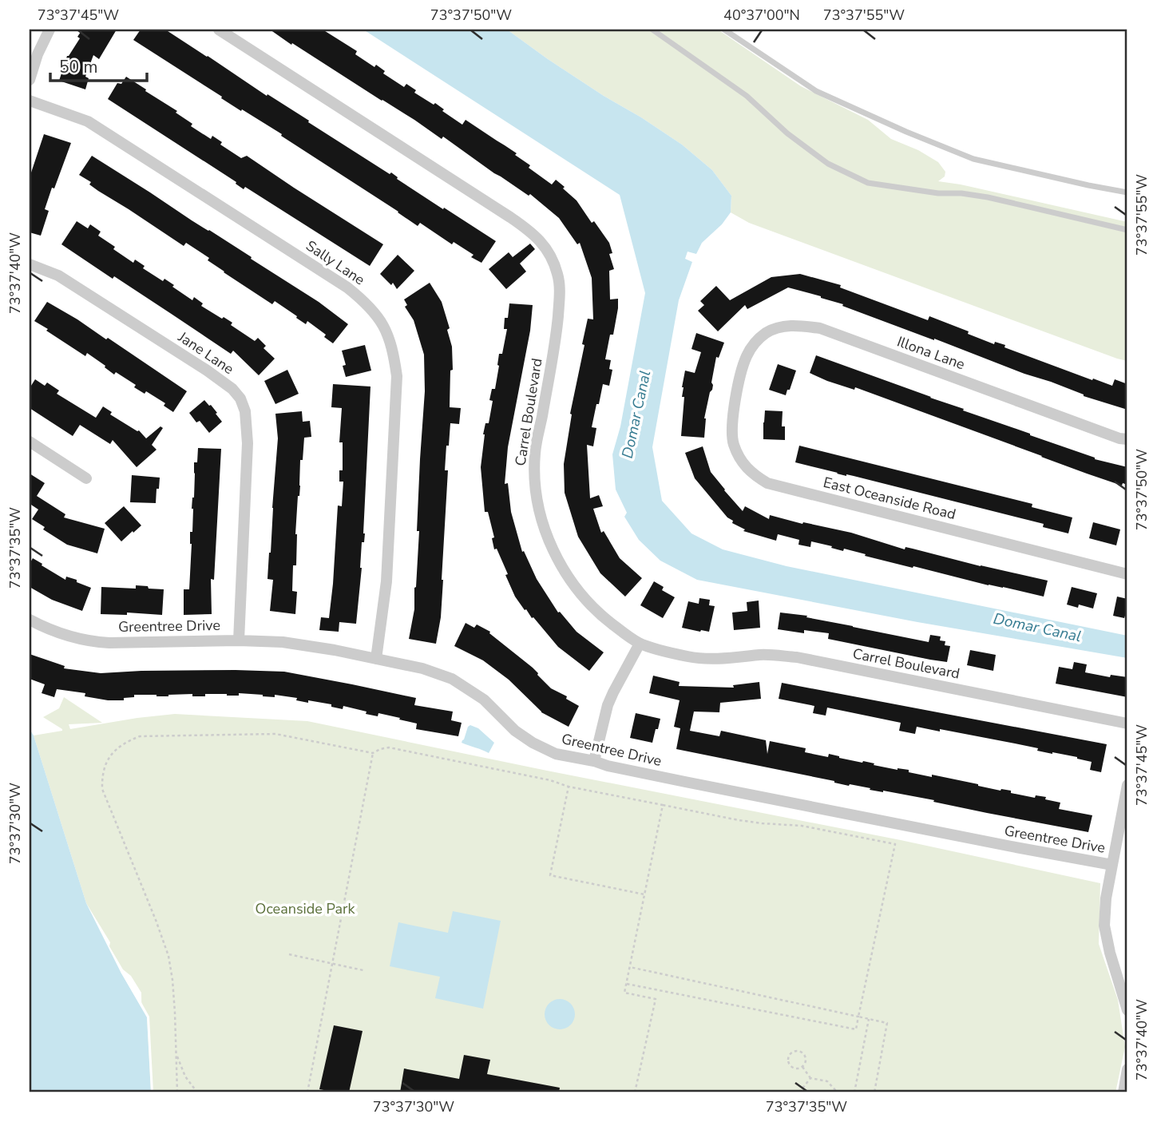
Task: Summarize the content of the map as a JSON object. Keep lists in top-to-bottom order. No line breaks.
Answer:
{"streets":{"street":["Sally Lane","Jane Lane","Illona Lane","Carrel Boulevard","East Oceanside Road","Greentree Drive"]},"crossings":[["Sally Lane","Greentree Drive"],["Jane Lane","Greentree Drive"],["Illona Lane","East Oceanside Road"]],"water":["Domar Canal"],"parks":["Oceanside Park"],"scale_bar":"50 m","coordinates":["73°37'45\"W","73°37'50\"W","40°37'00\"N","73°37'55\"W","73°37'40\"W","73°37'35\"W","73°37'30\"W"]}
